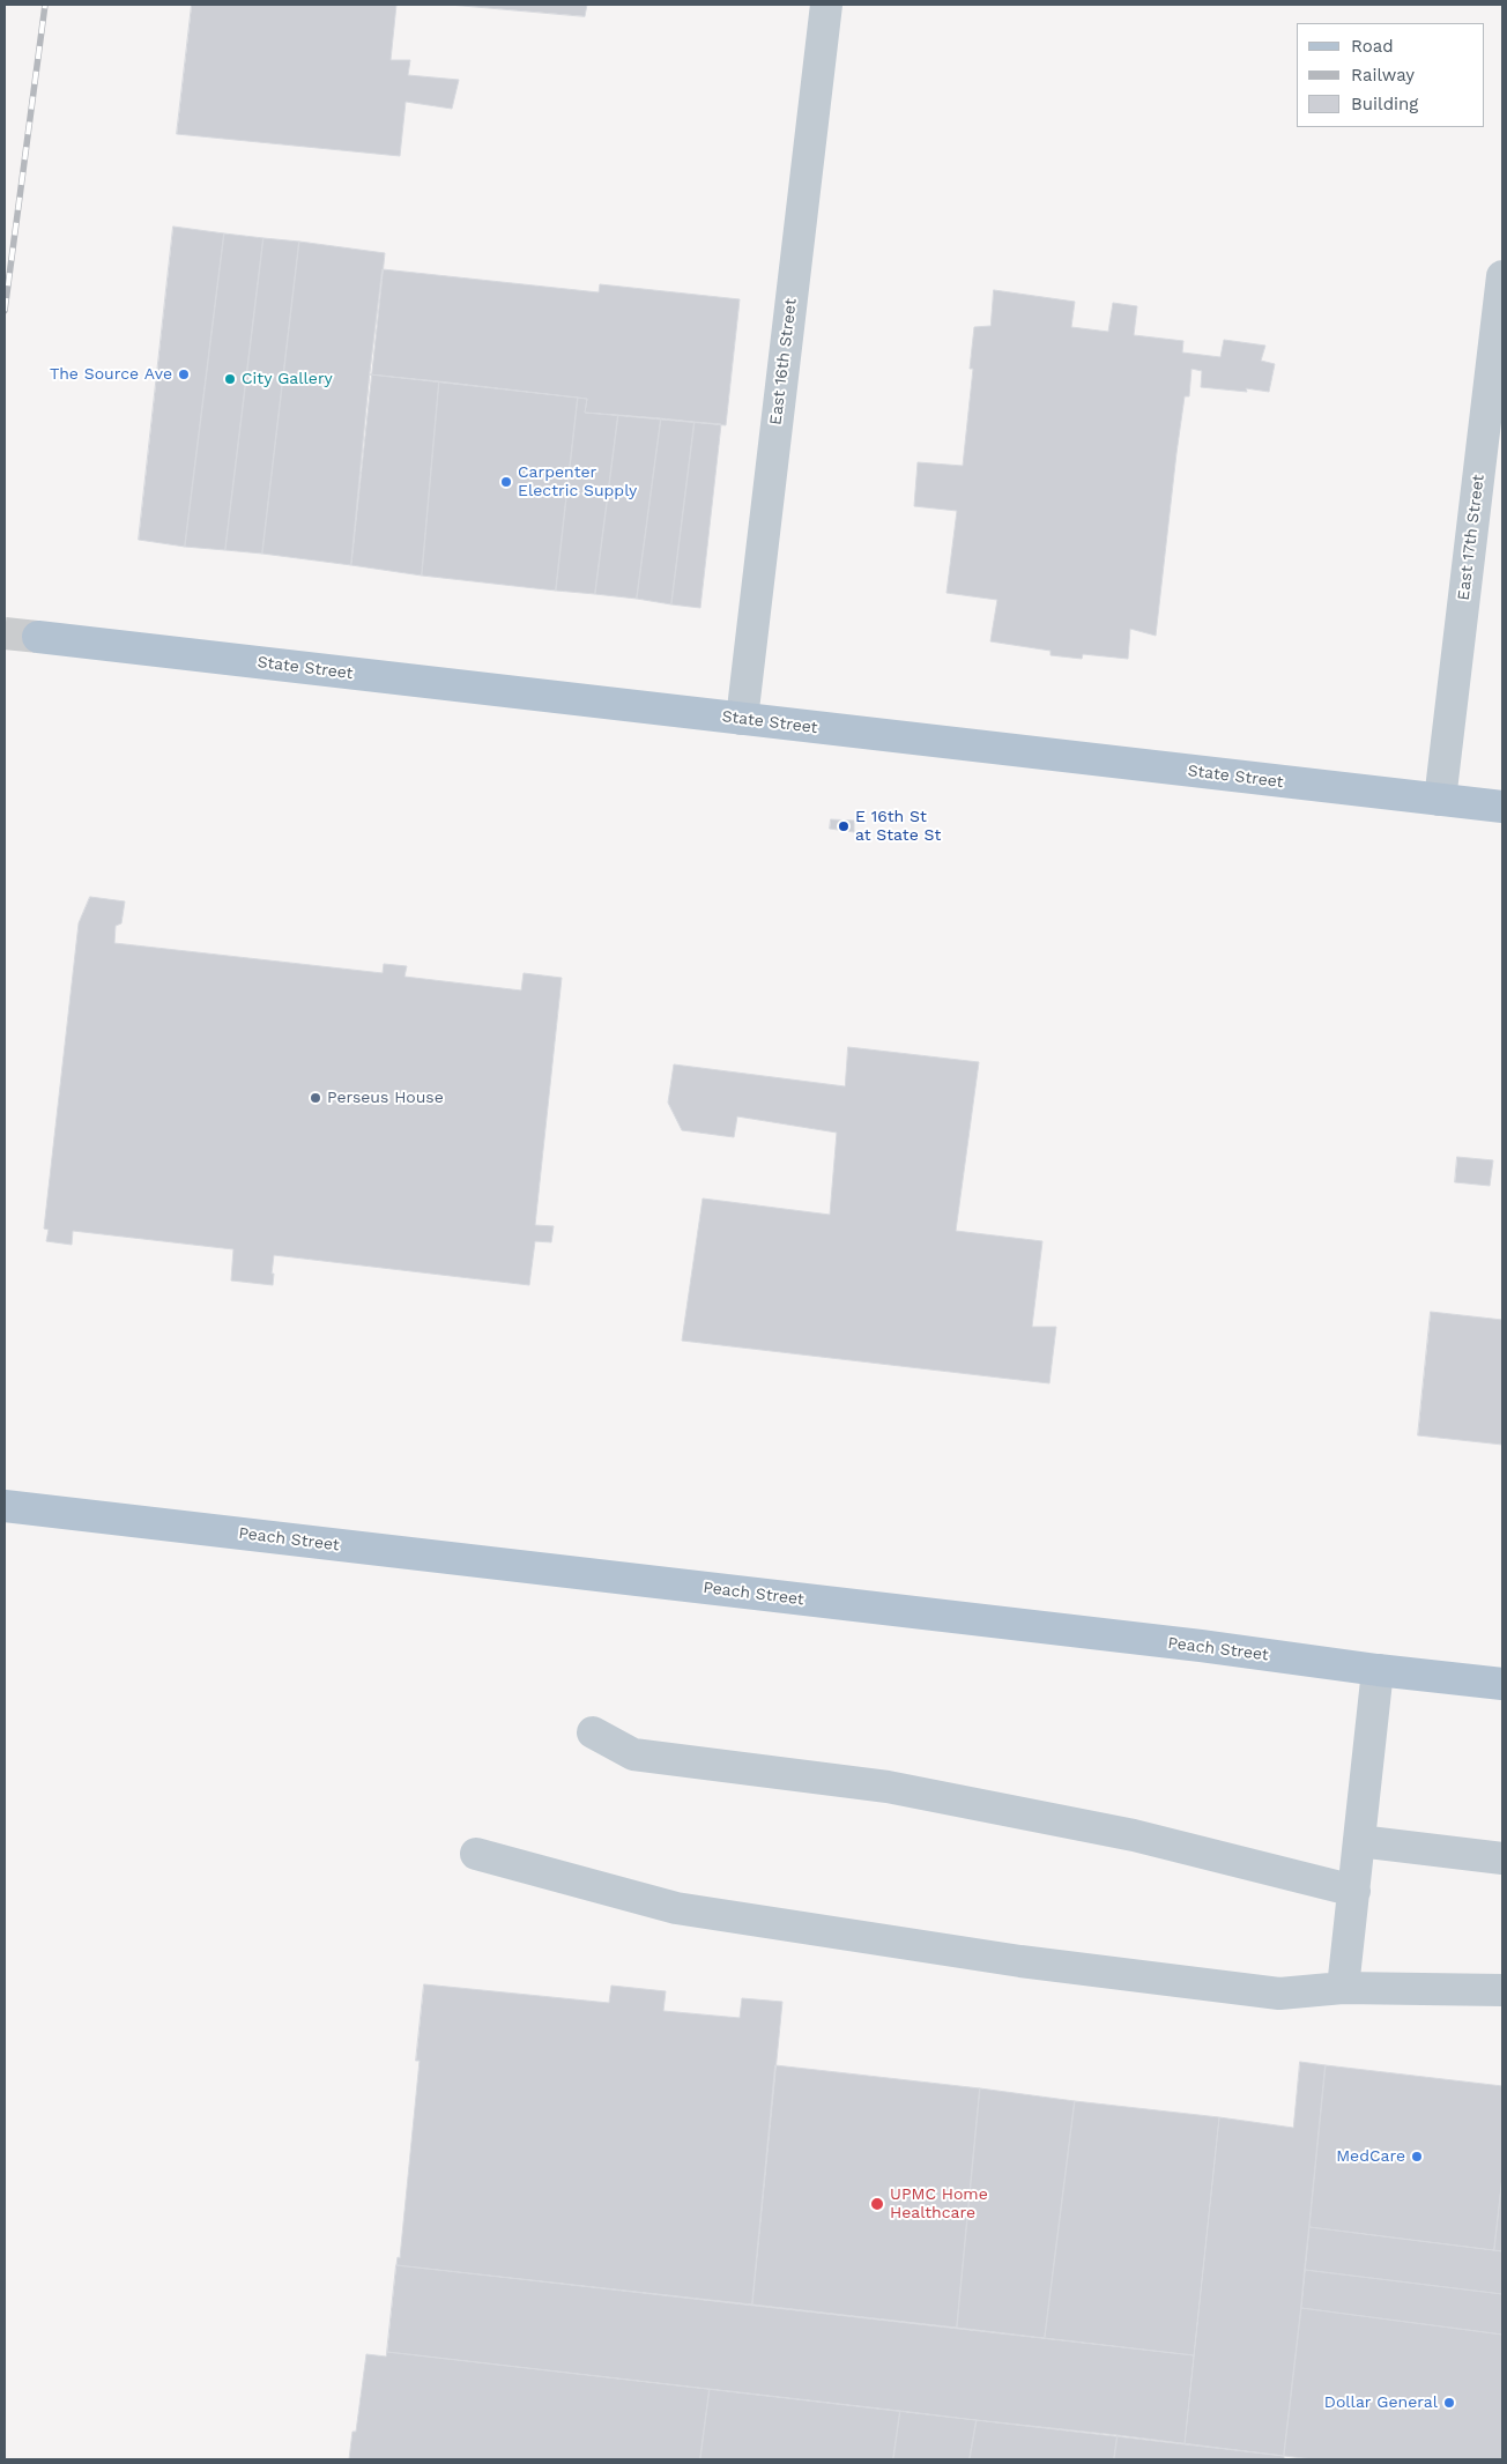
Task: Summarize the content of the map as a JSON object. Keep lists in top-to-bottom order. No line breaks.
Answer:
{"streets":{"main road":["State Street","Peach Street"],"street":["East 16th Street","East 17th Street"]},"crossings":[["East 16th Street","State Street"],["East 17th Street","State Street"]],"places":["The Source Ave","City Gallery","Carpenter Electric Supply","E 16th St at State St","Perseus House","MedCare","UPMC Home Healthcare","Dollar General"],"legend":["Road","Railway","Building"]}
